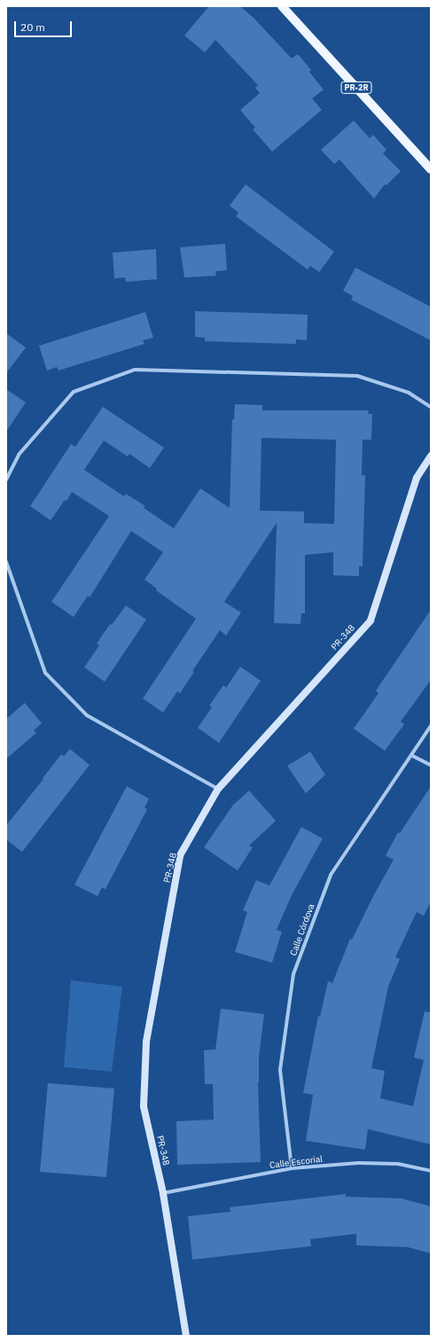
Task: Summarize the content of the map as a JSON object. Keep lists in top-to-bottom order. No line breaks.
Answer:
{"streets":{"main road":["PR-2R"],"street":["PR-348","Calle Córdova","Calle Escorial"]},"crossings":[["PR-348","Calle Escorial"],["Calle Córdova","Calle Escorial"]],"scale_bar":"20 m"}
